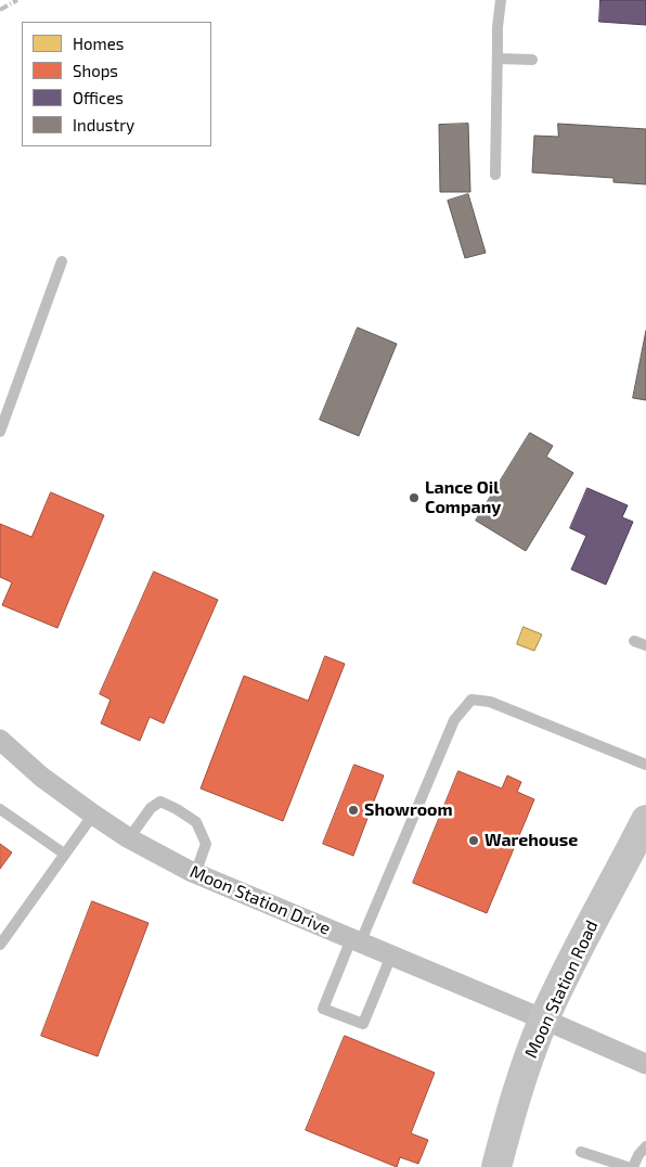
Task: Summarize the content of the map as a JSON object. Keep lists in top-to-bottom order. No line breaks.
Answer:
{"streets":{"street":["Moon Station Drive","Moon Station Road"]},"crossings":[["Moon Station Drive","Moon Station Road"]],"places":["Lance Oil Company","Showroom","Warehouse"],"legend":["Homes","Shops","Offices","Industry"]}
